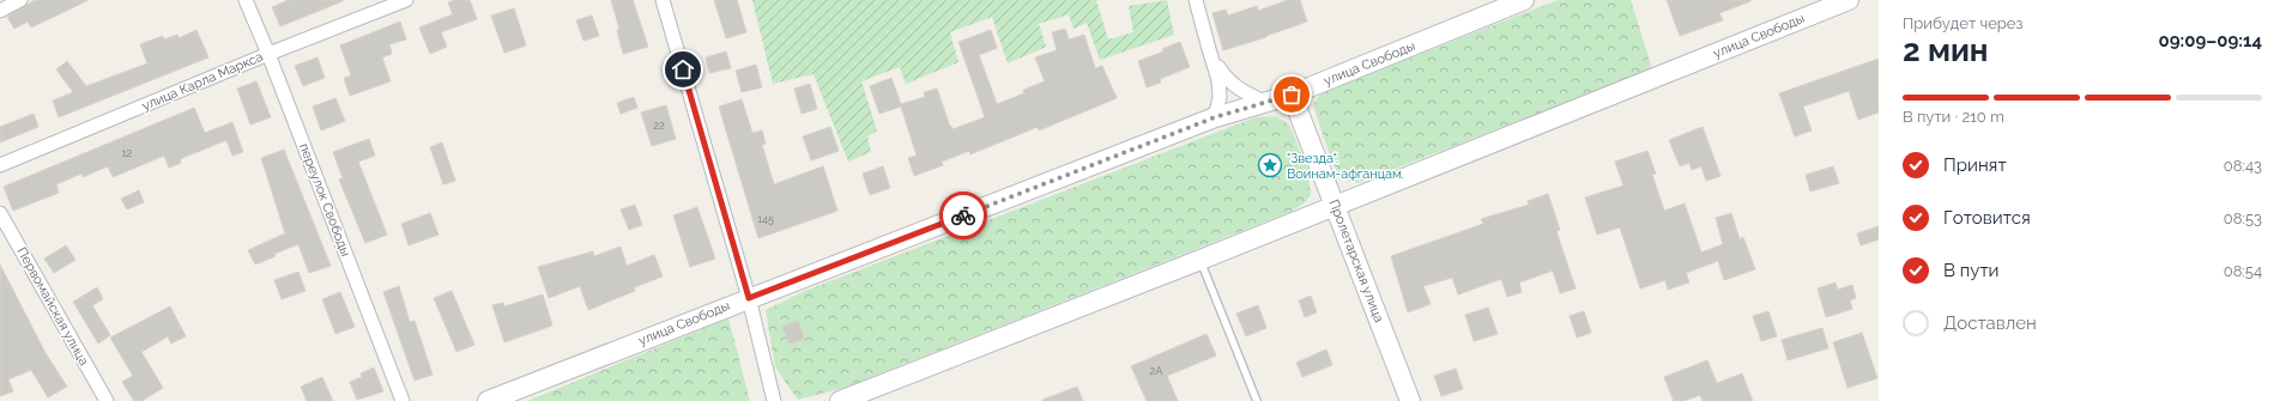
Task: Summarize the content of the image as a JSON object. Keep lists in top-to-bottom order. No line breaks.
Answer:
{"streets":{"main road":["улица Свободы","Пролетарская улица"],"street":["улица Карла Маркса","переулок Свободы","Первомайская улица"]},"crossings":[["улица Свободы","Пролетарская улица"],["улица Карла Маркса","переулок Свободы"]],"places":{"place":["\"Звезда\". Воинам-афганцам."]},"house_numbers":["22","12","145","2А"],"page":{"heading":["2 мин","Прибудет через","09:09–09:14"],"bar":"В пути · 210 m","list":[["Принят","08:43"],["Готовится","08:53"],["В пути","08:54"],"Доставлен"]}}
